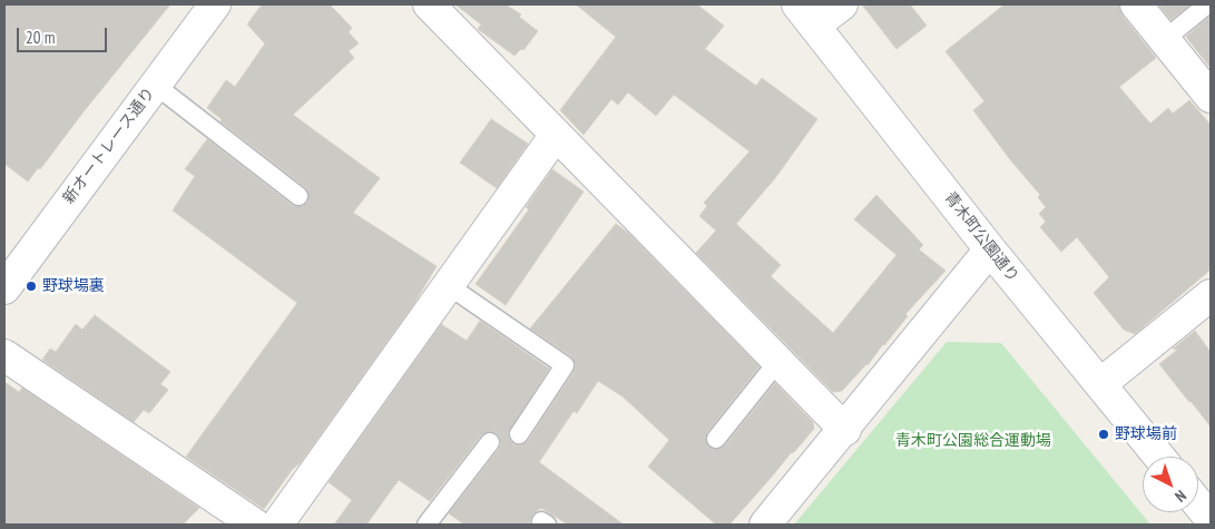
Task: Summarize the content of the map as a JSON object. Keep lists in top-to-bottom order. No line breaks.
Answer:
{"streets":{"street":["新オートレース通り","青木町公園通り"]},"parks":["青木町公園総合運動場"],"places":["野球場裏","野球場前"],"scale_bar":"20 m","north":"bottom right"}
